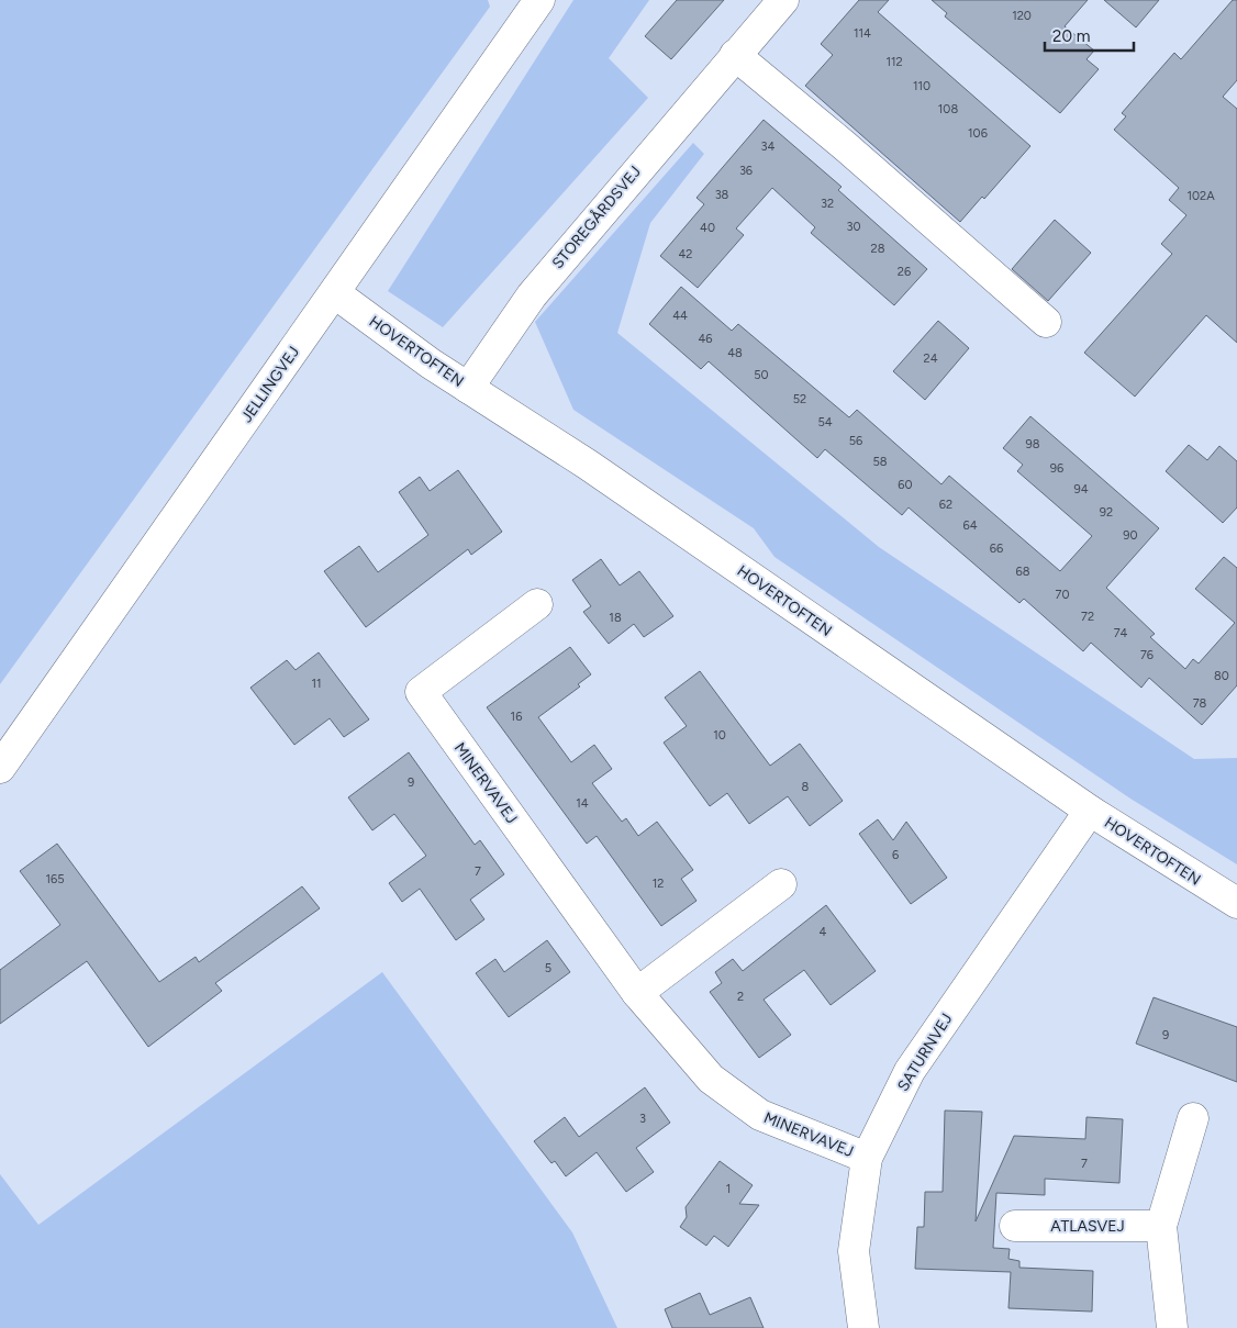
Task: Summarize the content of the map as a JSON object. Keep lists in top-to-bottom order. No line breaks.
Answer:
{"streets":{"street":["STOREGÅRDSVEJ","HOVERTOFTEN","JELLINGVEJ","MINERVAVEJ","SATURNVEJ","ATLASVEJ"]},"crossings":[["STOREGÅRDSVEJ","HOVERTOFTEN"],["HOVERTOFTEN","JELLINGVEJ"],["HOVERTOFTEN","SATURNVEJ"],["MINERVAVEJ","SATURNVEJ"]],"house_numbers":["120","114","112","110","108","106","34","36","38","102A","32","30","40","28","42","26","44","46","48","24","50","52","54","56","98","58","96","60","94","62","92","64","90","66","68","70","72","18","74","76","80","11","78","16","10","9","8","14","6","7","165","12","4","5","2","9","3","7","1"],"scale_bar":"20 m"}
